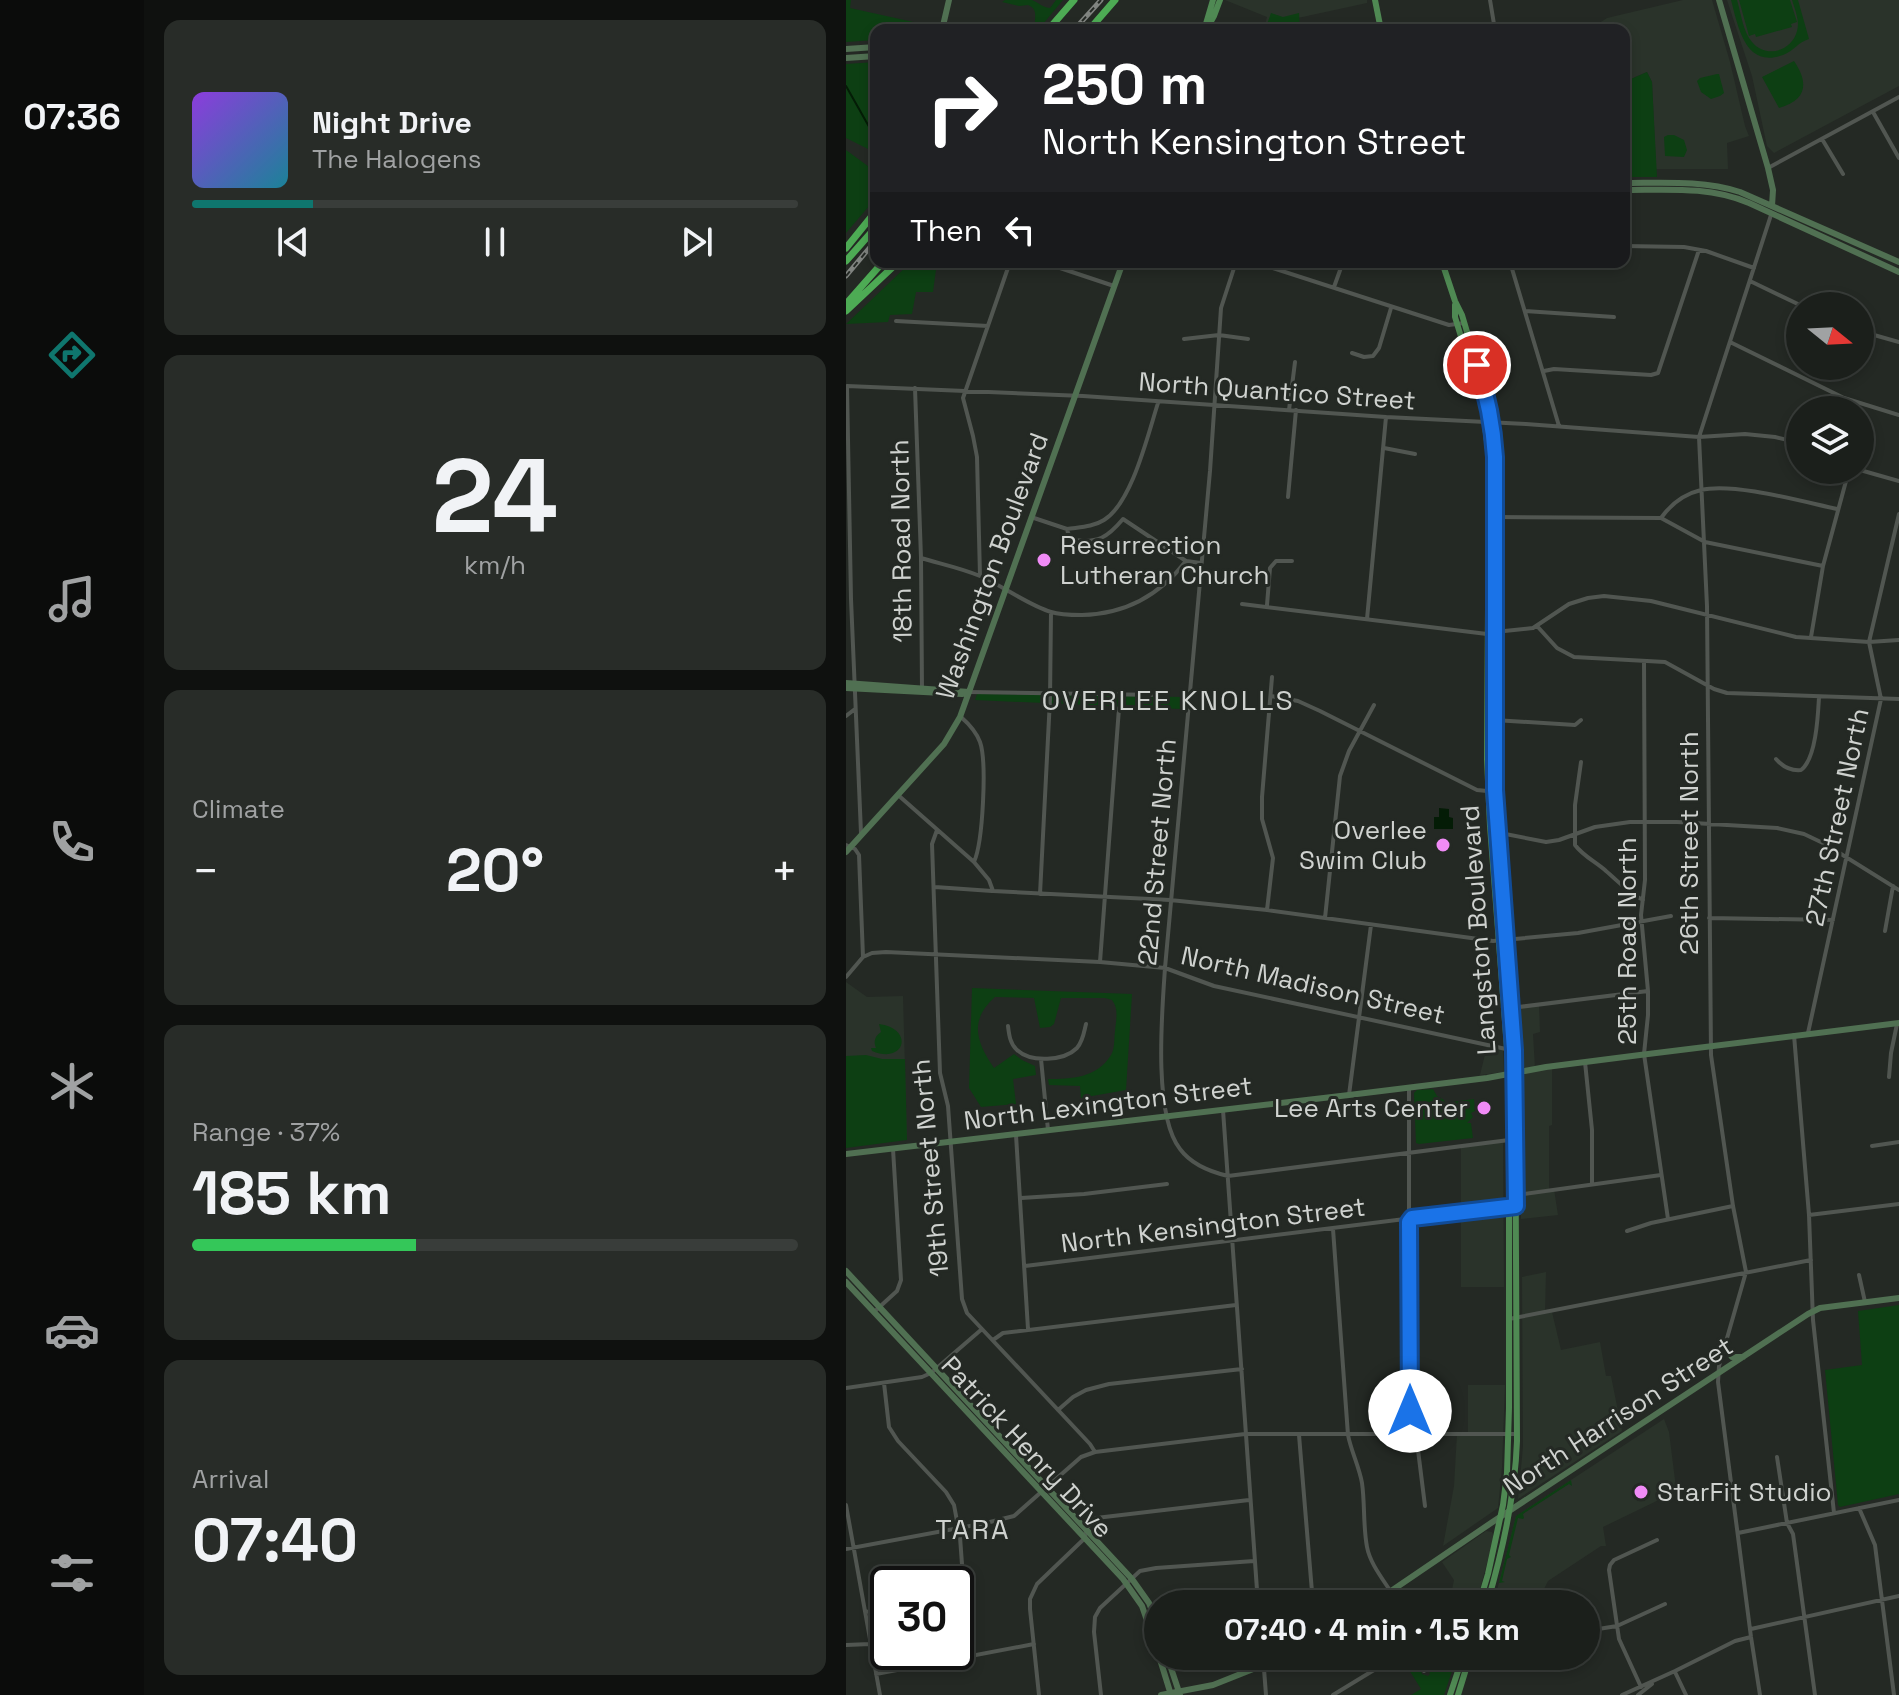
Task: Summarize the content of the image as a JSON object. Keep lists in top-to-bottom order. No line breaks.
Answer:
{"streets":{"main road":["Langston Boulevard"],"street":["North Quantico Street","18th Road North","Washington Boulevard","27th Street North","26th Street North","22nd Street North","25th Road North","North Madison Street","North Lexington Street","19th Street North","North Kensington Street","North Harrison Street","Patrick Henry Drive"]},"crossings":[["North Quantico Street","18th Road North"],["North Quantico Street","Washington Boulevard"],["North Quantico Street","26th Street North"],["North Quantico Street","22nd Street North"],["North Quantico Street","Langston Boulevard"],["27th Street North","North Lexington Street"],["26th Street North","North Lexington Street"],["26th Street North","North Harrison Street"],["22nd Street North","North Madison Street"],["22nd Street North","North Lexington Street"],["Langston Boulevard","North Madison Street"],["Langston Boulevard","North Lexington Street"],["Langston Boulevard","North Kensington Street"],["Langston Boulevard","North Harrison Street"],["25th Road North","North Lexington Street"],["North Madison Street","19th Street North"],["North Lexington Street","19th Street North"]],"districts":["OVERLEE KNOLLS","TARA"],"places":["Resurrection Lutheran Church","Overlee Swim Club","Lee Arts Center","StarFit Studio"],"north":"right","page":{"tabs":"07:36","turn":["250 m","North Kensington Street"],"song":["Night Drive","The Halogens"],"then":"Then","tile":[["24","km/h"],"Climate",["Range · 37%","185 km"],["Arrival","07:40"]],"heat":["−","20°","+"],"limit":"30","trip":"07:40 · 4 min · 1.5 km"}}
